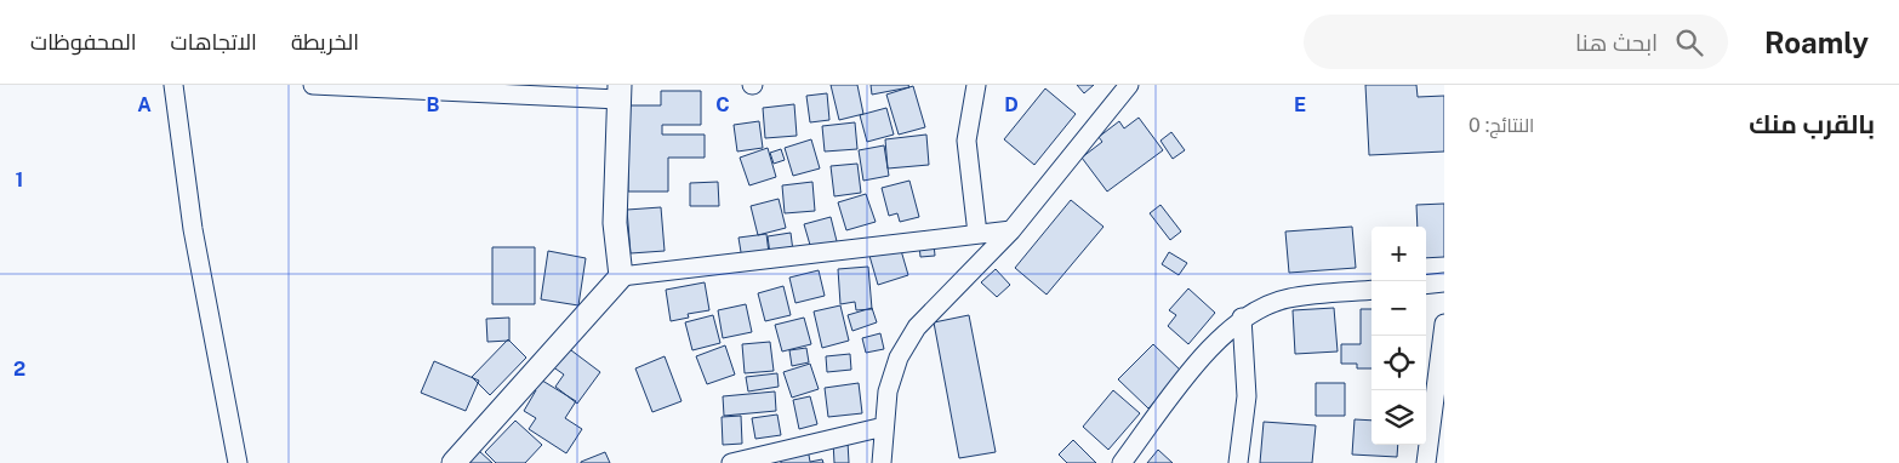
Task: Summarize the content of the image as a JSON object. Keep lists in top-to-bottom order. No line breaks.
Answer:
{"page":{"header":"Roamly","search":"ابحث هنا","nav":["الخريطة","الاتجاهات","المحفوظات"],"heading":["بالقرب منك","النتائج: 0"],"map_buttons":["+","−"]},"grid":{"columns":["A","B","C","D","E"],"rows":["1","2"]}}
